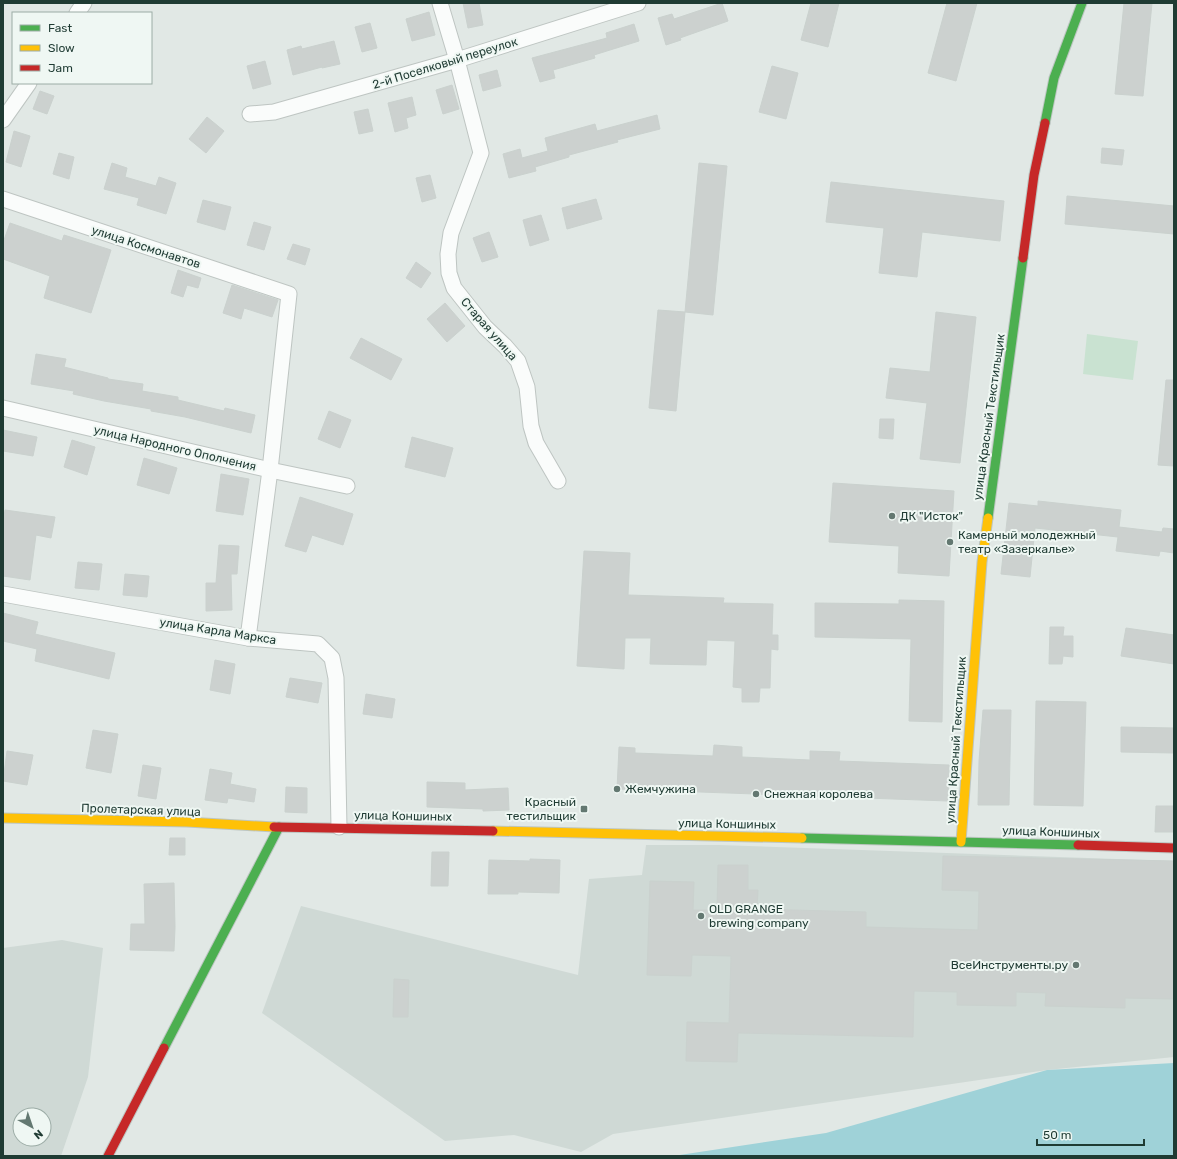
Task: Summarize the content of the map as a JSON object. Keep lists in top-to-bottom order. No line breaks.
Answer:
{"streets":{"main road":["улица Красный Текстильщик","Пролетарская улица","улица Коншиных"],"street":["2-й Поселковый переулок","улица Космонавтов","Старая улица","улица Народного Ополчения","улица Карла Маркса"]},"crossings":[["2-й Поселковый переулок","Старая улица"],["улица Космонавтов","улица Народного Ополчения"],["улица Красный Текстильщик","улица Коншиных"],["улица Карла Маркса","улица Коншиных"],["Пролетарская улица","улица Коншиных"]],"places":{"other":["ДК \"Исток\"","Камерный молодежный театр «Зазеркалье»","Жемчужина","Снежная королева","OLD GRANGE brewing company","ВсеИнструменты.ру"],"transit":["Красный тестильщик"]},"legend":["Fast","Slow","Jam"],"scale_bar":"50 m","north":"bottom right"}
